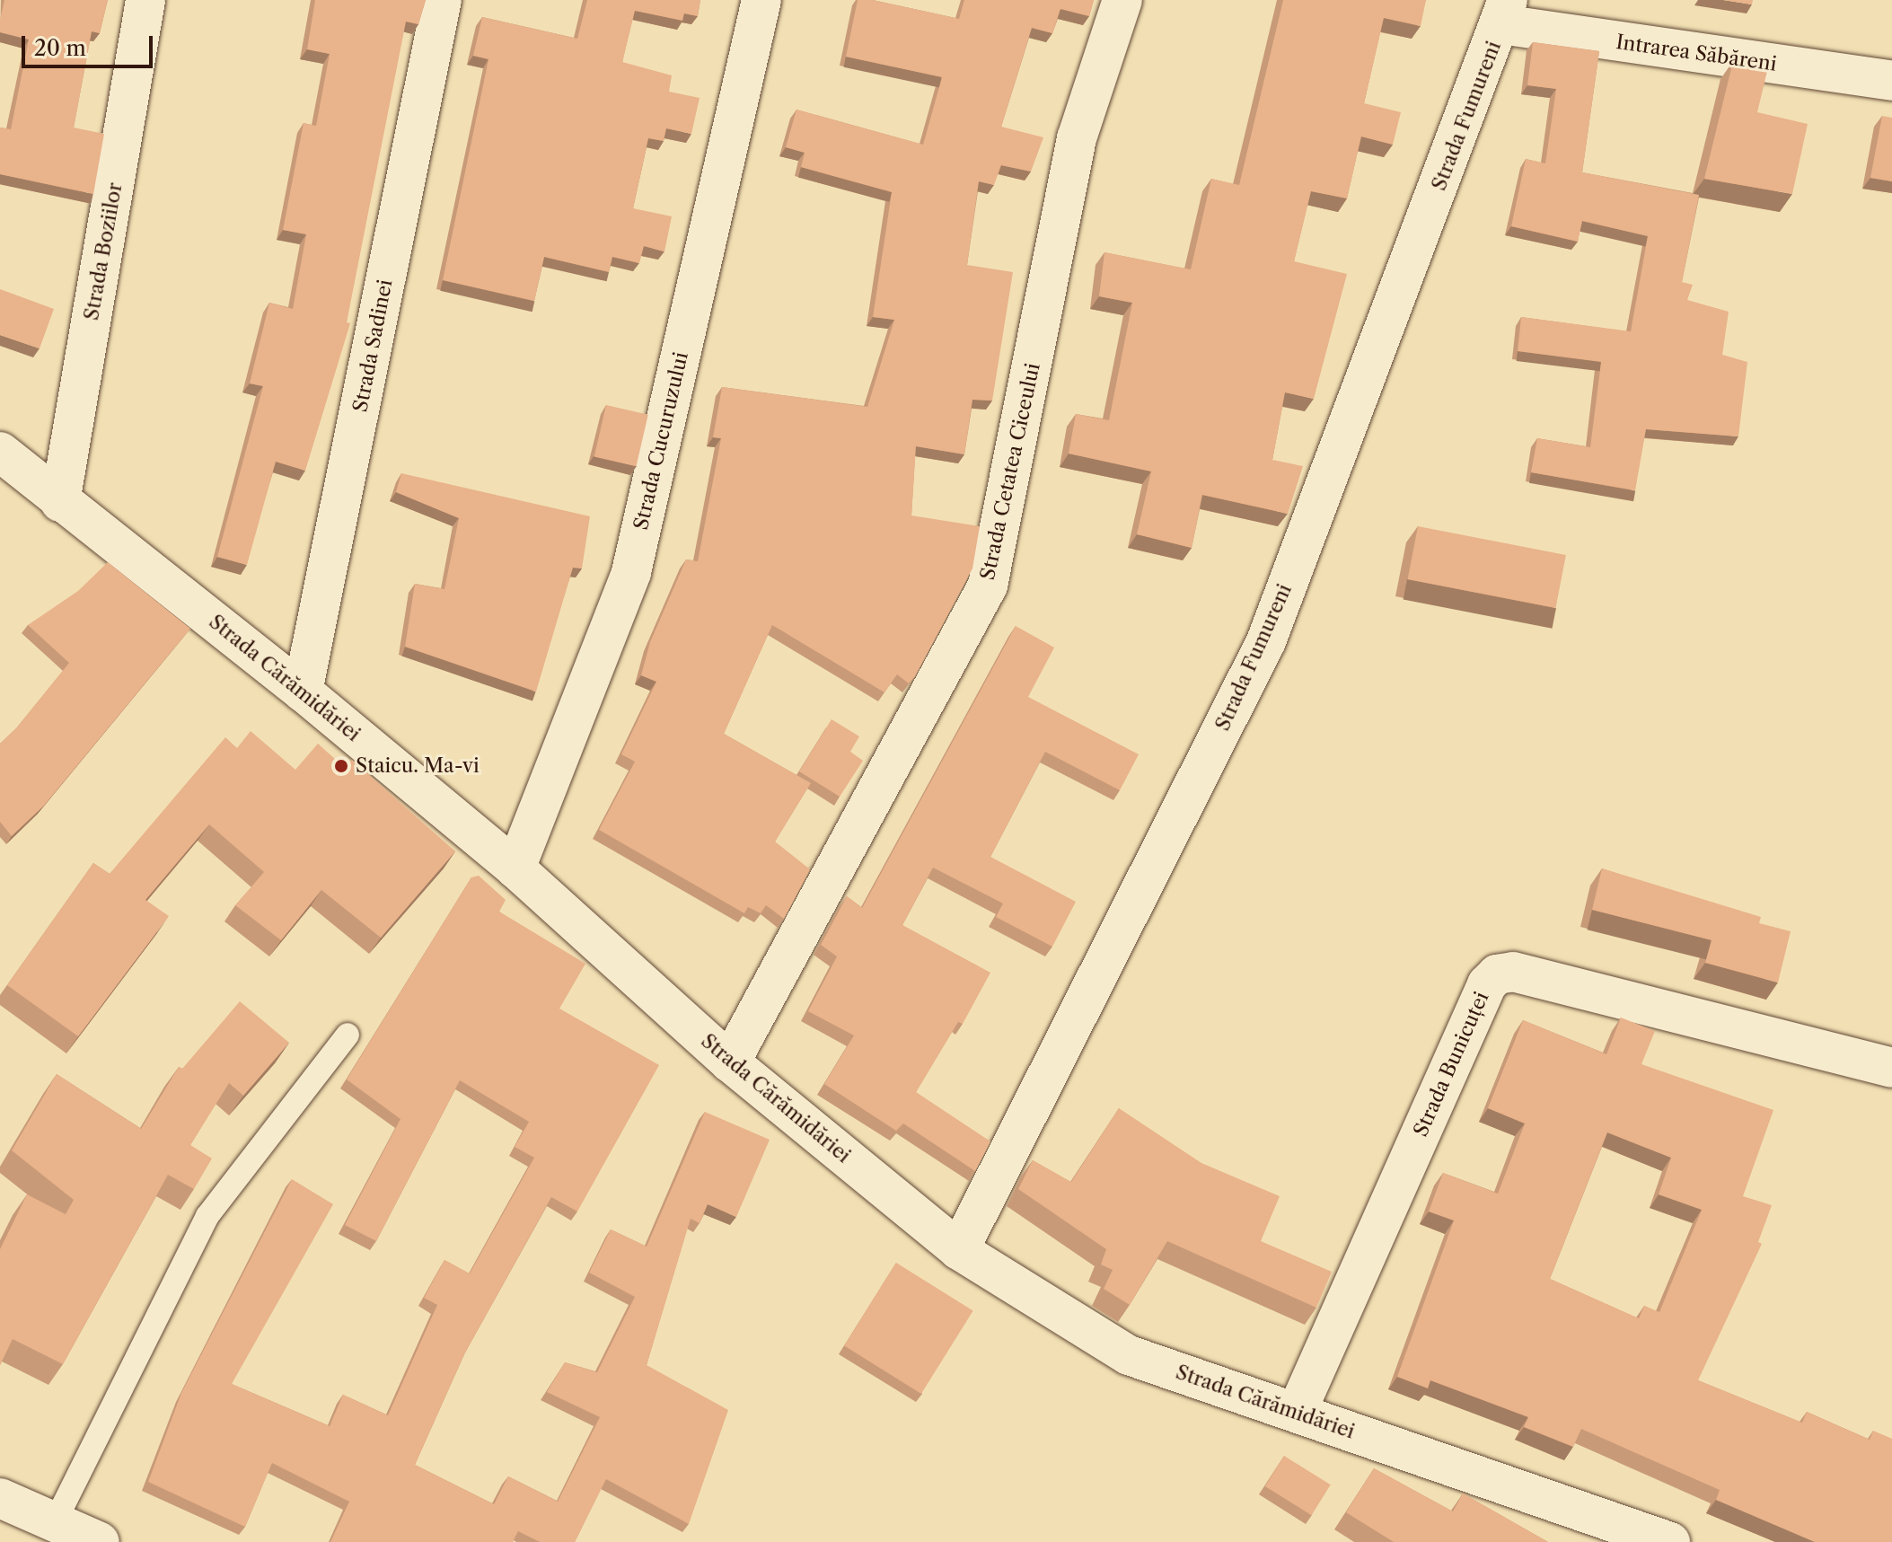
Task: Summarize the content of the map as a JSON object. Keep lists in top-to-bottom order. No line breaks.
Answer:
{"streets":{"street":["Intrarea Săbăreni","Strada Fumureni","Strada Boziilor","Strada Sadinei","Strada Cucuruzului","Strada Cetatea Ciceului","Strada Cărămidăriei","Strada Bunicuței"]},"crossings":[["Intrarea Săbăreni","Strada Fumureni"],["Strada Fumureni","Strada Cărămidăriei"],["Strada Boziilor","Strada Cărămidăriei"],["Strada Sadinei","Strada Cărămidăriei"],["Strada Cucuruzului","Strada Cărămidăriei"],["Strada Cetatea Ciceului","Strada Cărămidăriei"],["Strada Cărămidăriei","Strada Bunicuței"]],"places":["Staicu. Ma-vi"],"scale_bar":"20 m"}
